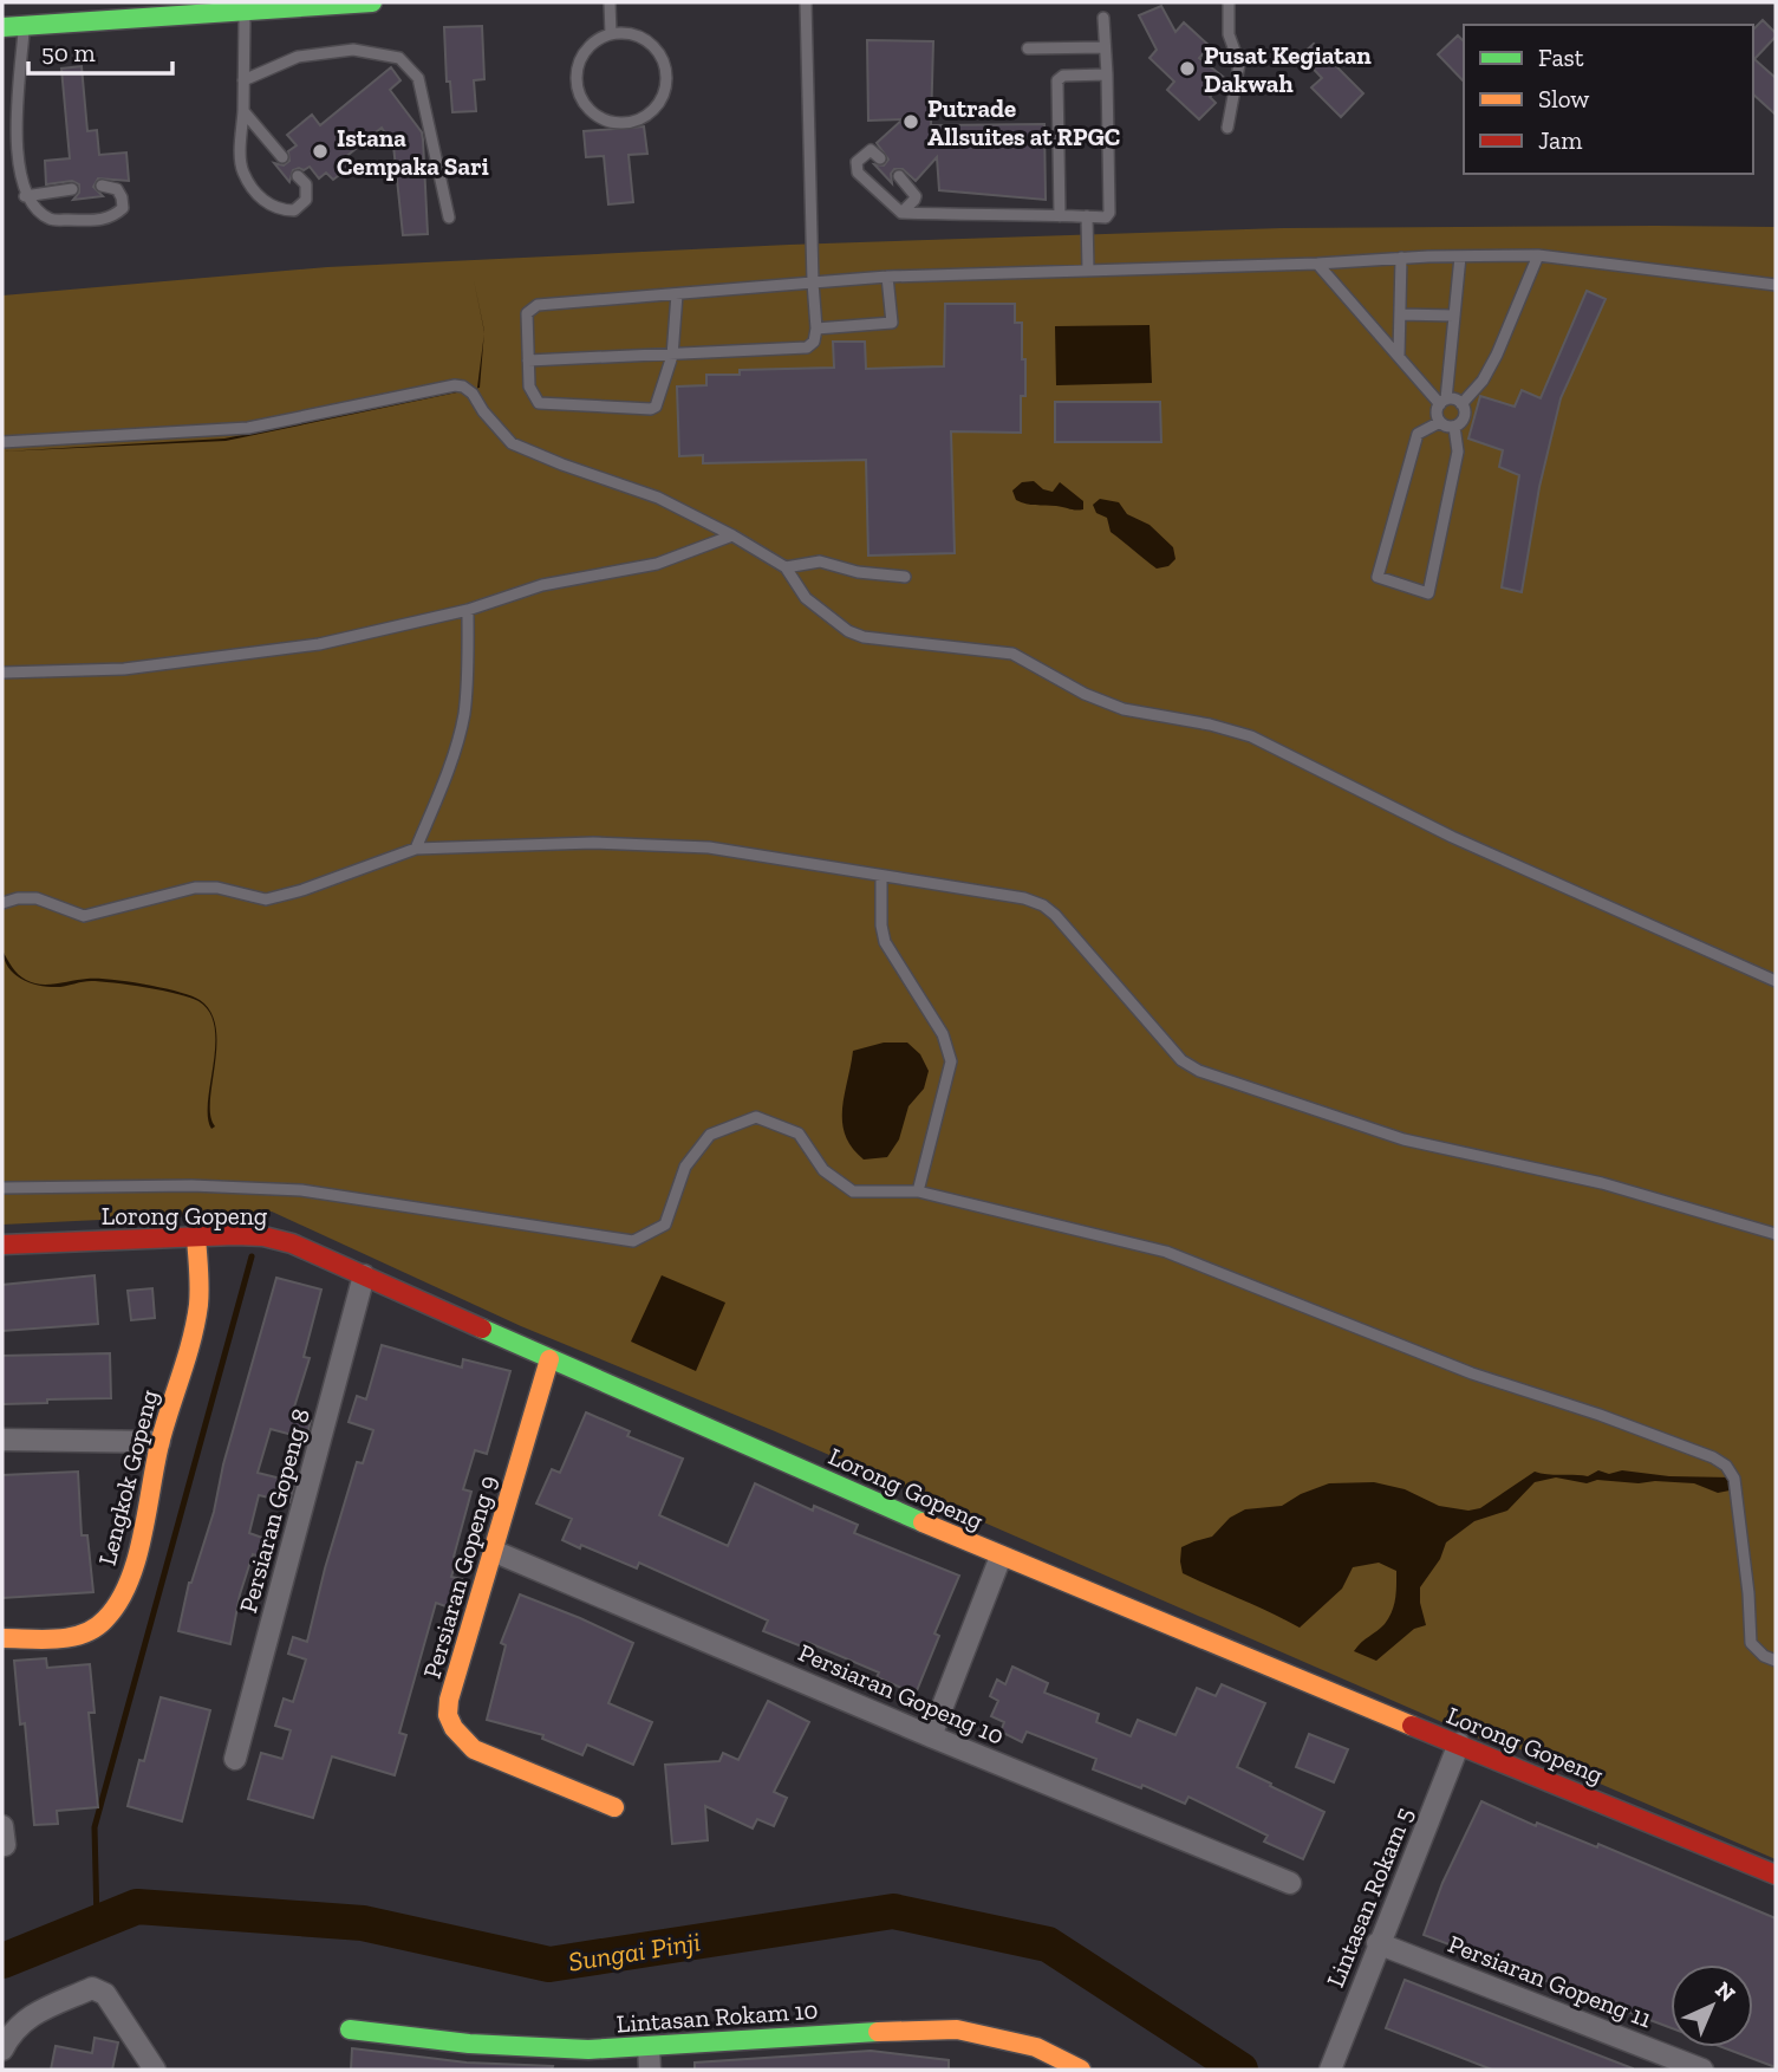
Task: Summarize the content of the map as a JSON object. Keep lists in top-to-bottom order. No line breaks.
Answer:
{"streets":{"street":["Lorong Gopeng","Lengkok Gopeng","Persiaran Gopeng 8","Persiaran Gopeng 9","Persiaran Gopeng 10","Lintasan Rokam 5","Persiaran Gopeng 11","Lintasan Rokam 10"]},"crossings":[["Lorong Gopeng","Lengkok Gopeng"],["Lorong Gopeng","Persiaran Gopeng 8"],["Lorong Gopeng","Persiaran Gopeng 9"],["Lorong Gopeng","Lintasan Rokam 5"],["Persiaran Gopeng 9","Persiaran Gopeng 10"],["Lintasan Rokam 5","Persiaran Gopeng 11"]],"water":["Sungai Pinji"],"places":["Pusat Kegiatan Dakwah","Putrade Allsuites at RPGC","Istana Cempaka Sari"],"legend":["Fast","Slow","Jam"],"scale_bar":"50 m","north":"top right"}
